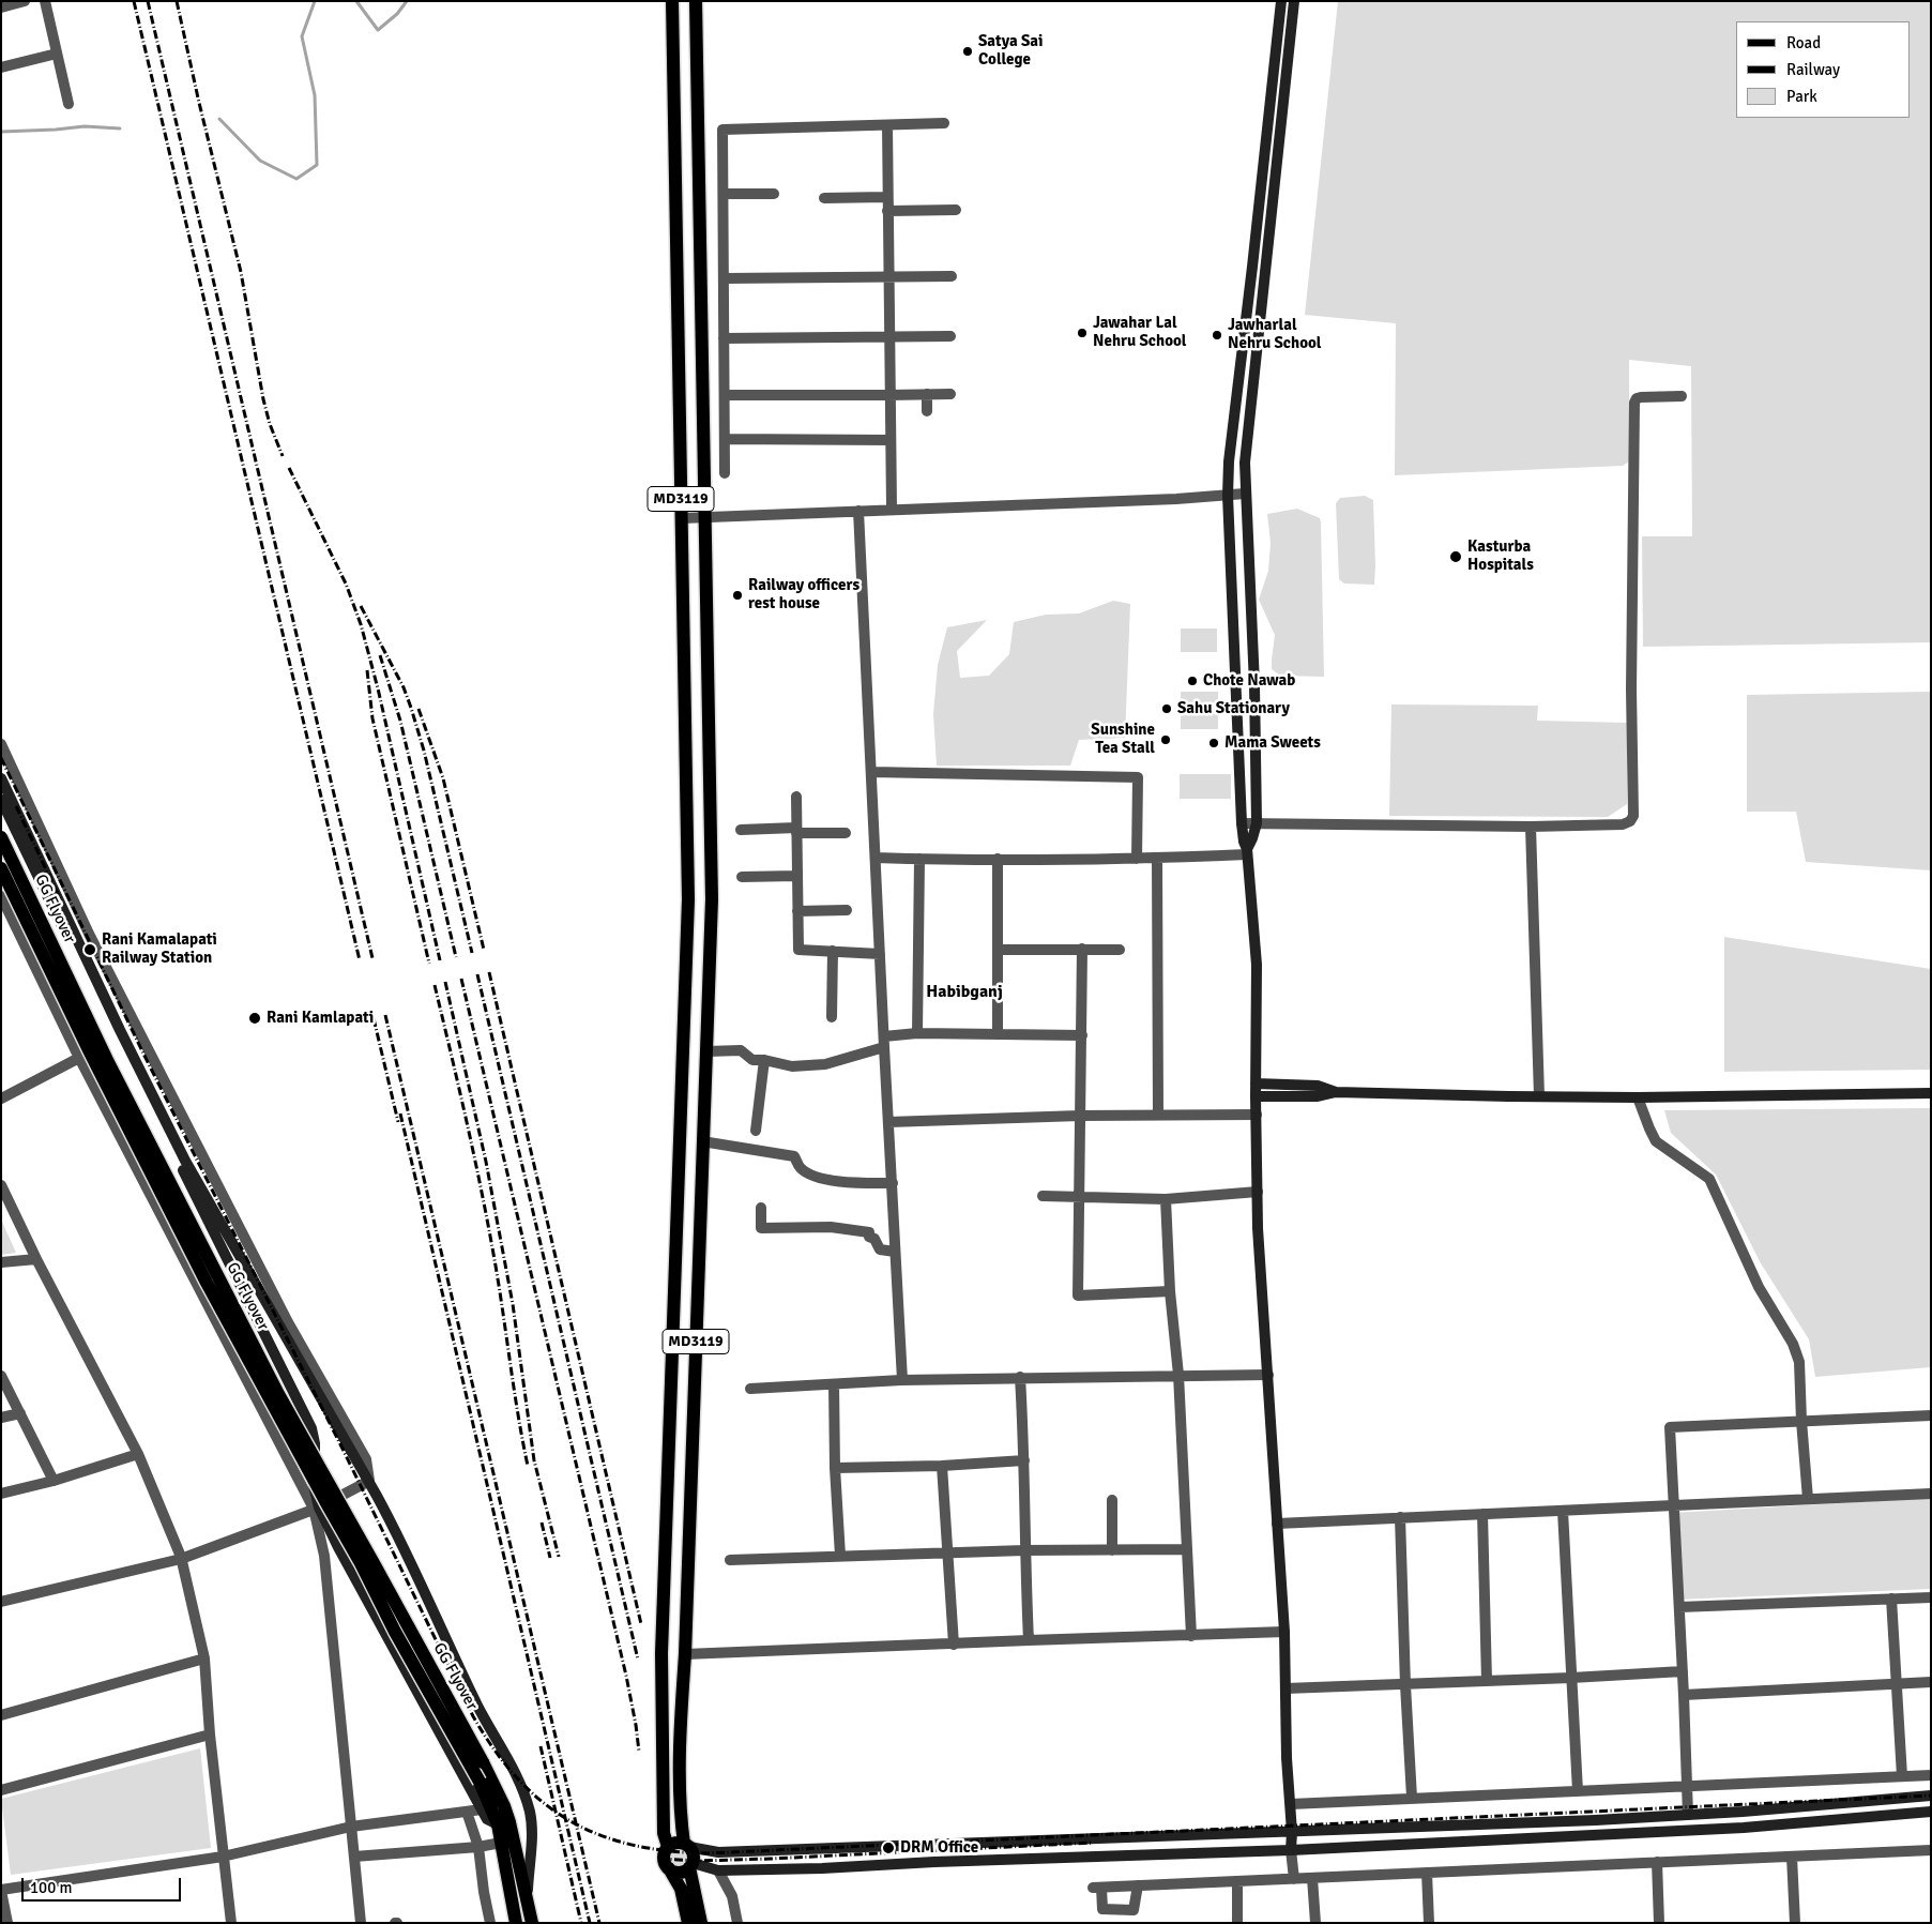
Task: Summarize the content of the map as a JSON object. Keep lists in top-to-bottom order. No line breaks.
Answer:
{"streets":{"main road":["MD3119","GG Flyover"]},"districts":["Habibganj"],"places":["Satya Sai College","Jawahar Lal Nehru School","Jawharlal Nehru School","Kasturba Hospitals","Railway officers rest house","Chote Nawab","Sahu Stationary","Sunshine Tea Stall","Mama Sweets","Rani Kamalapati Railway Station","Rani Kamlapati","DRM Office"],"legend":["Road","Railway","Park"],"scale_bar":"100 m"}
